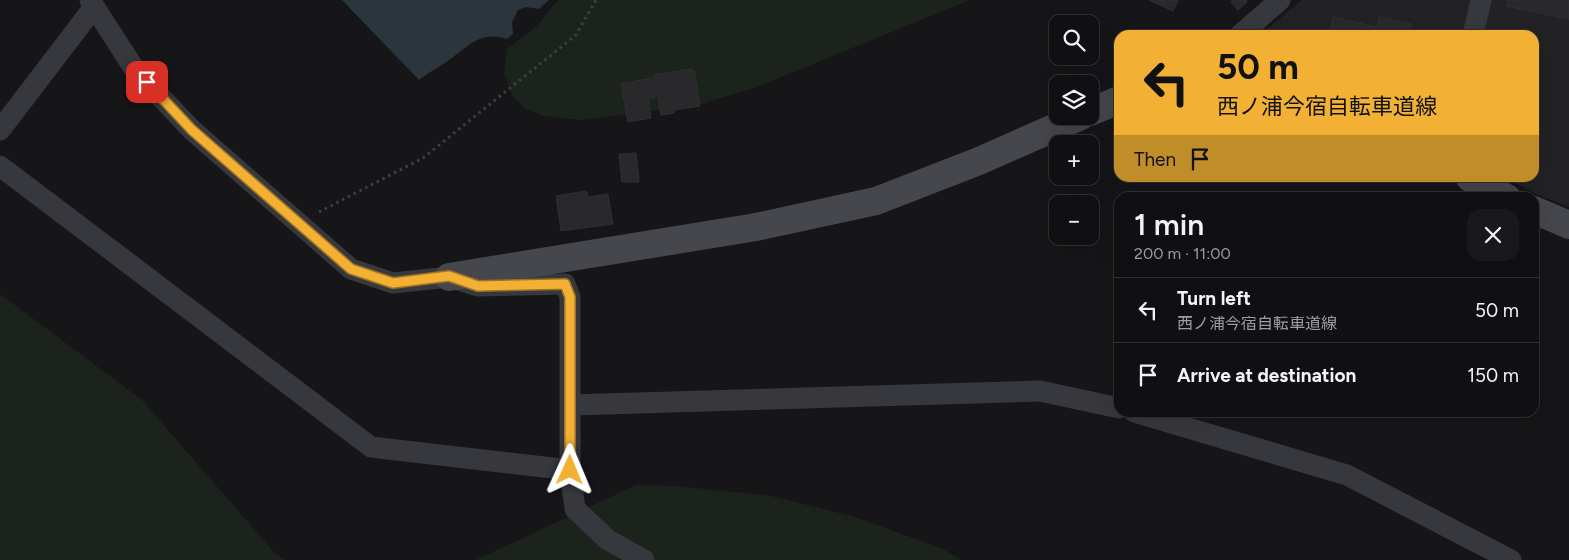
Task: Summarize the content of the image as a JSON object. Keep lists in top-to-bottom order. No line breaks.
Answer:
{"page":{"map_buttons":["+","−"],"turn":["50 m","西ノ浦今宿自転車道線"],"then":"Then","heading":["1 min","200 m · 11:00"],"list":[{"name":"Turn left","note":"西ノ浦今宿自転車道線","value":"50 m"},{"name":"Arrive at destination","value":"150 m"}]}}
